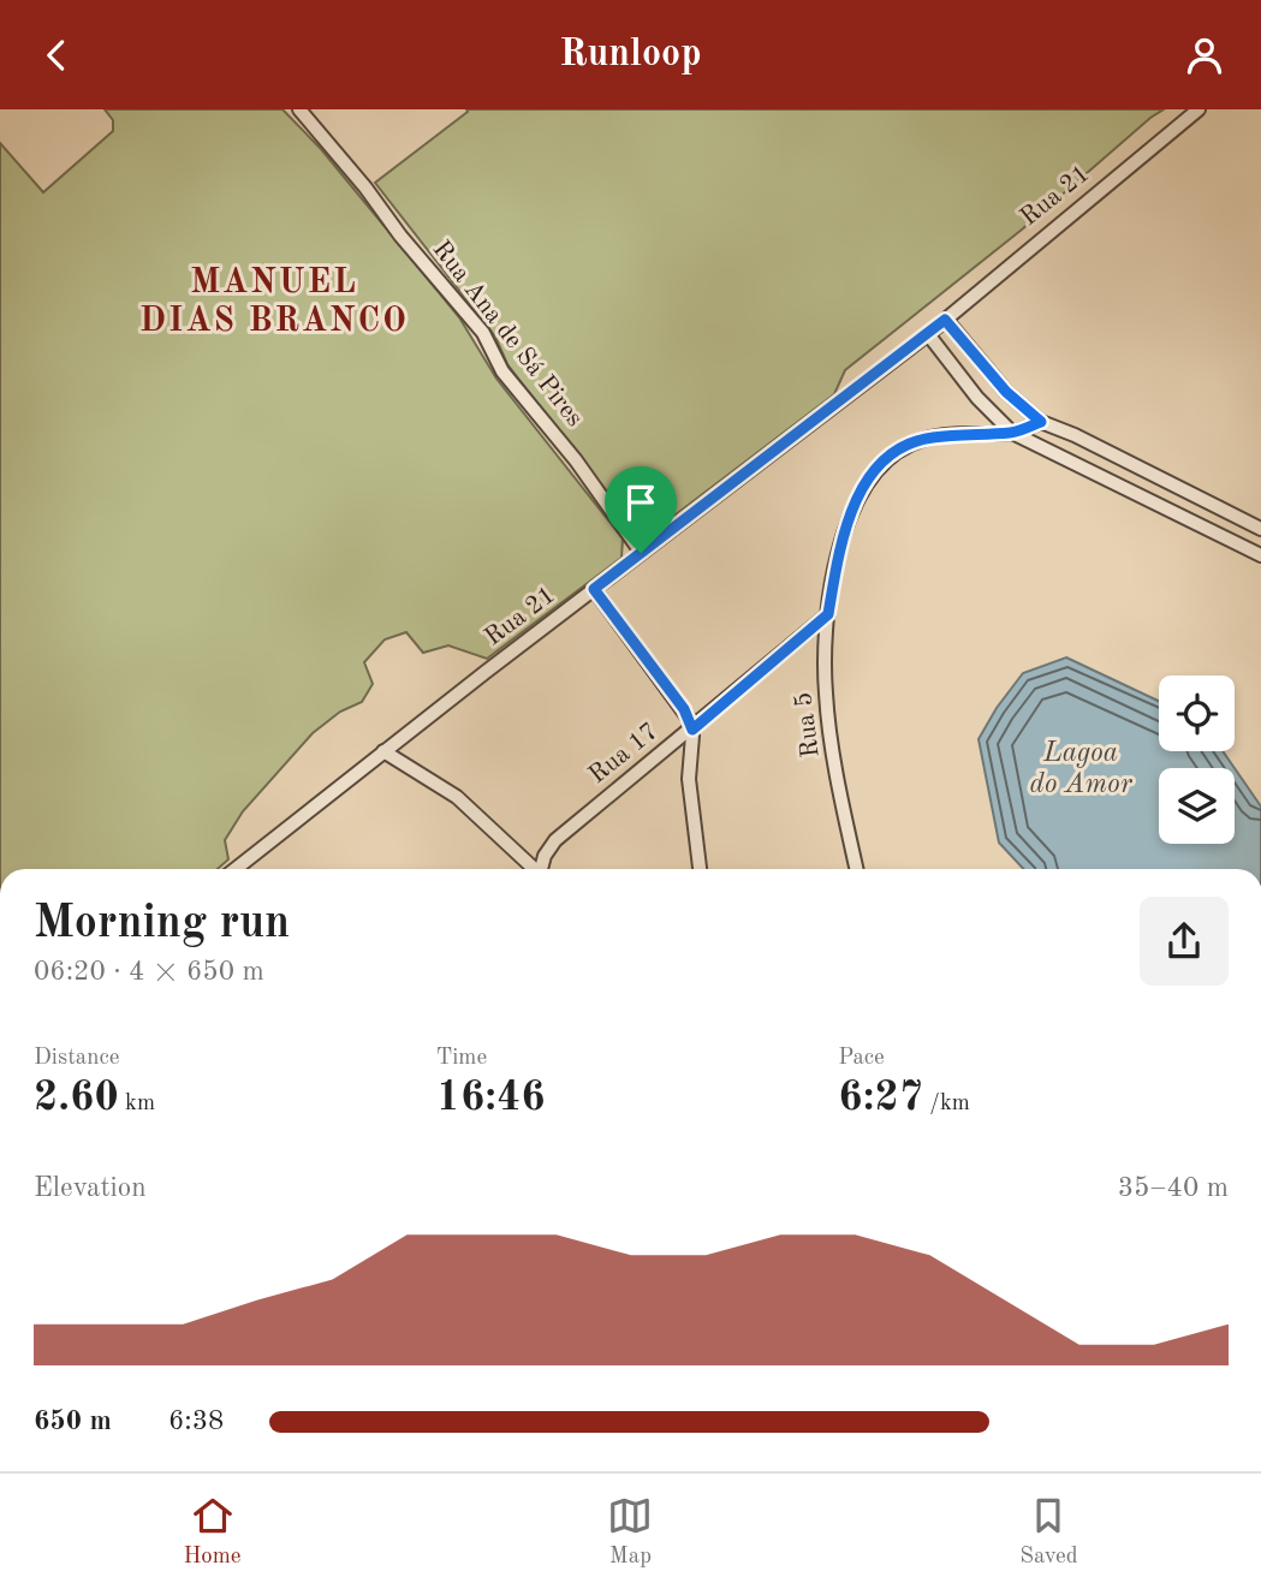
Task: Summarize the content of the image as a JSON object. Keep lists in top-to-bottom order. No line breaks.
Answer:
{"streets":{"street":["Rua 21","Rua Ana de Sá Pires","Rua 5","Rua 17"]},"crossings":[["Rua 21","Rua Ana de Sá Pires"],["Rua 5","Rua 17"]],"districts":["MANUEL DIAS BRANCO"],"water":["Lagoa do Amor"],"page":{"header":"Runloop","heading":["Morning run","06:20 · 4 × 650 m"],"stats":[["Distance","2.60 km"],["Time","16:46"],["Pace","6:27 /km"]],"chart":["Elevation","35–40 m"],"list":[{"name":"650 m","note":"6:38"}],"tabs":["Home","Map","Saved"]}}
